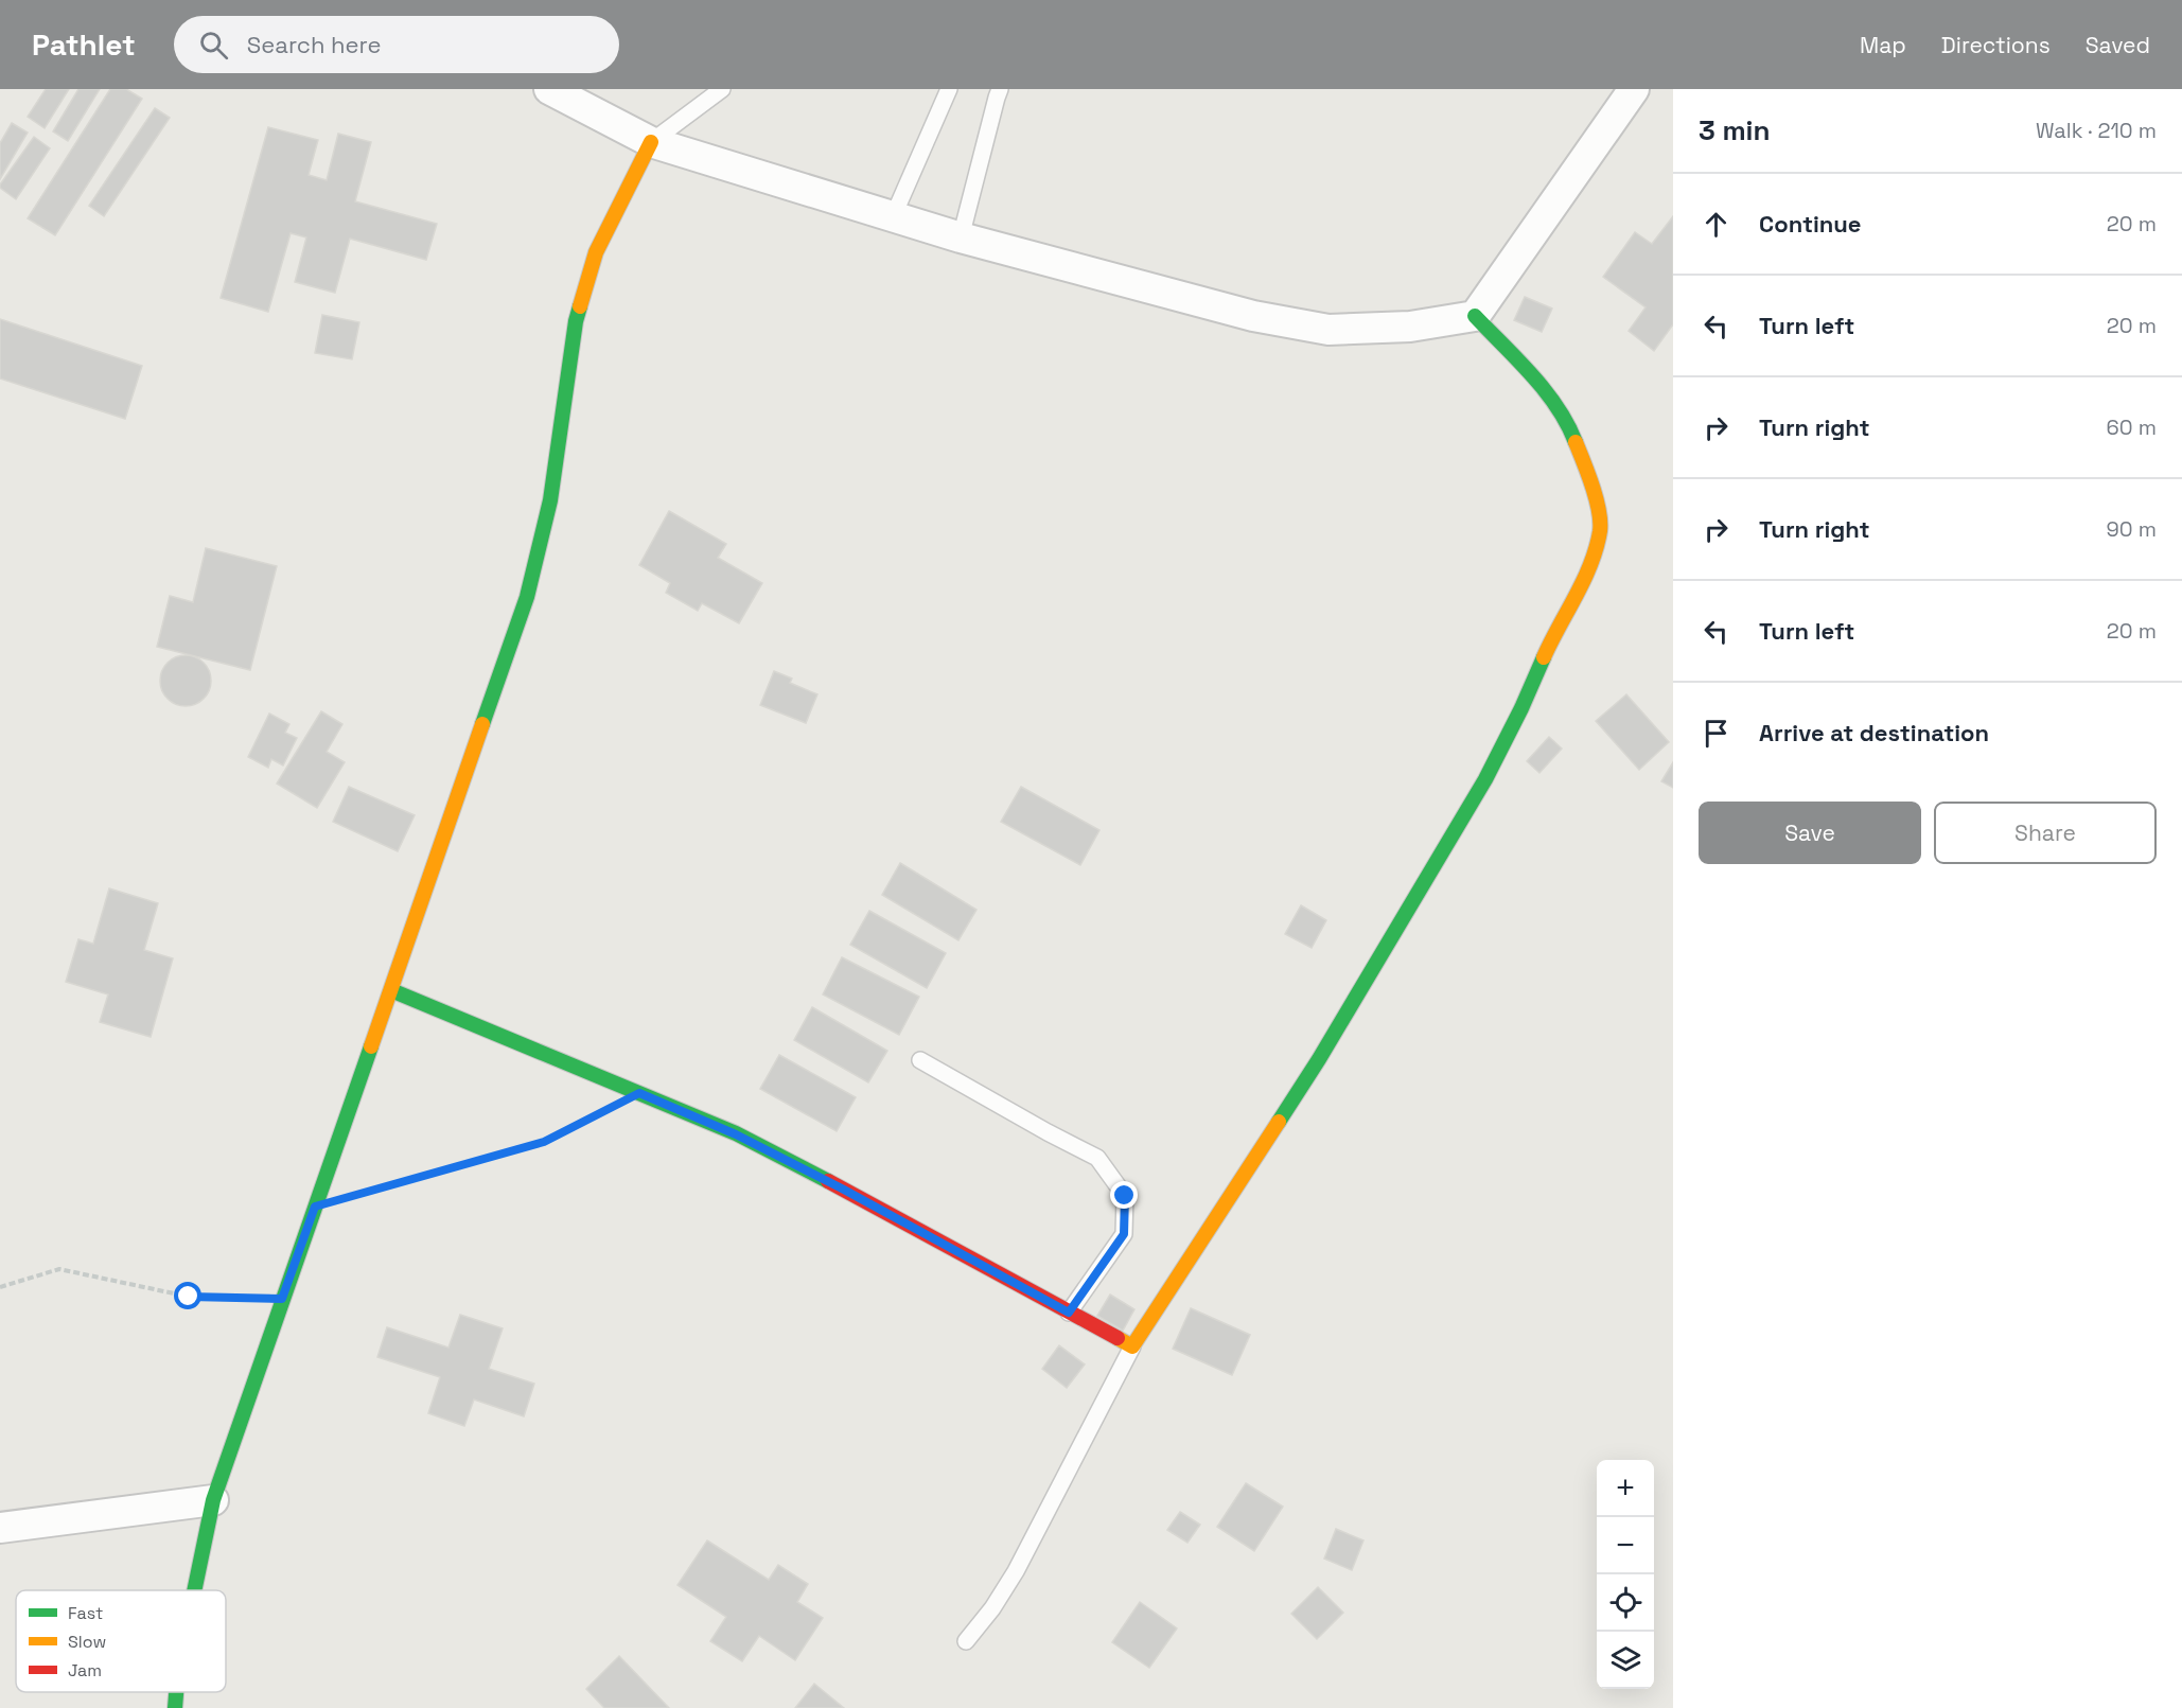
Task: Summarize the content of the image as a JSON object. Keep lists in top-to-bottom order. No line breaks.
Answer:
{"legend":["Fast","Slow","Jam"],"page":{"header":"Pathlet","search":"Search here","nav":["Map","Directions","Saved"],"heading":["3 min","Walk · 210 m"],"list":[["Continue","20 m"],["Turn left","20 m"],["Turn right","60 m"],["Turn right","90 m"],["Turn left","20 m"],"Arrive at destination"],"buttons":["Save","Share"],"map_buttons":["+","−"]}}
